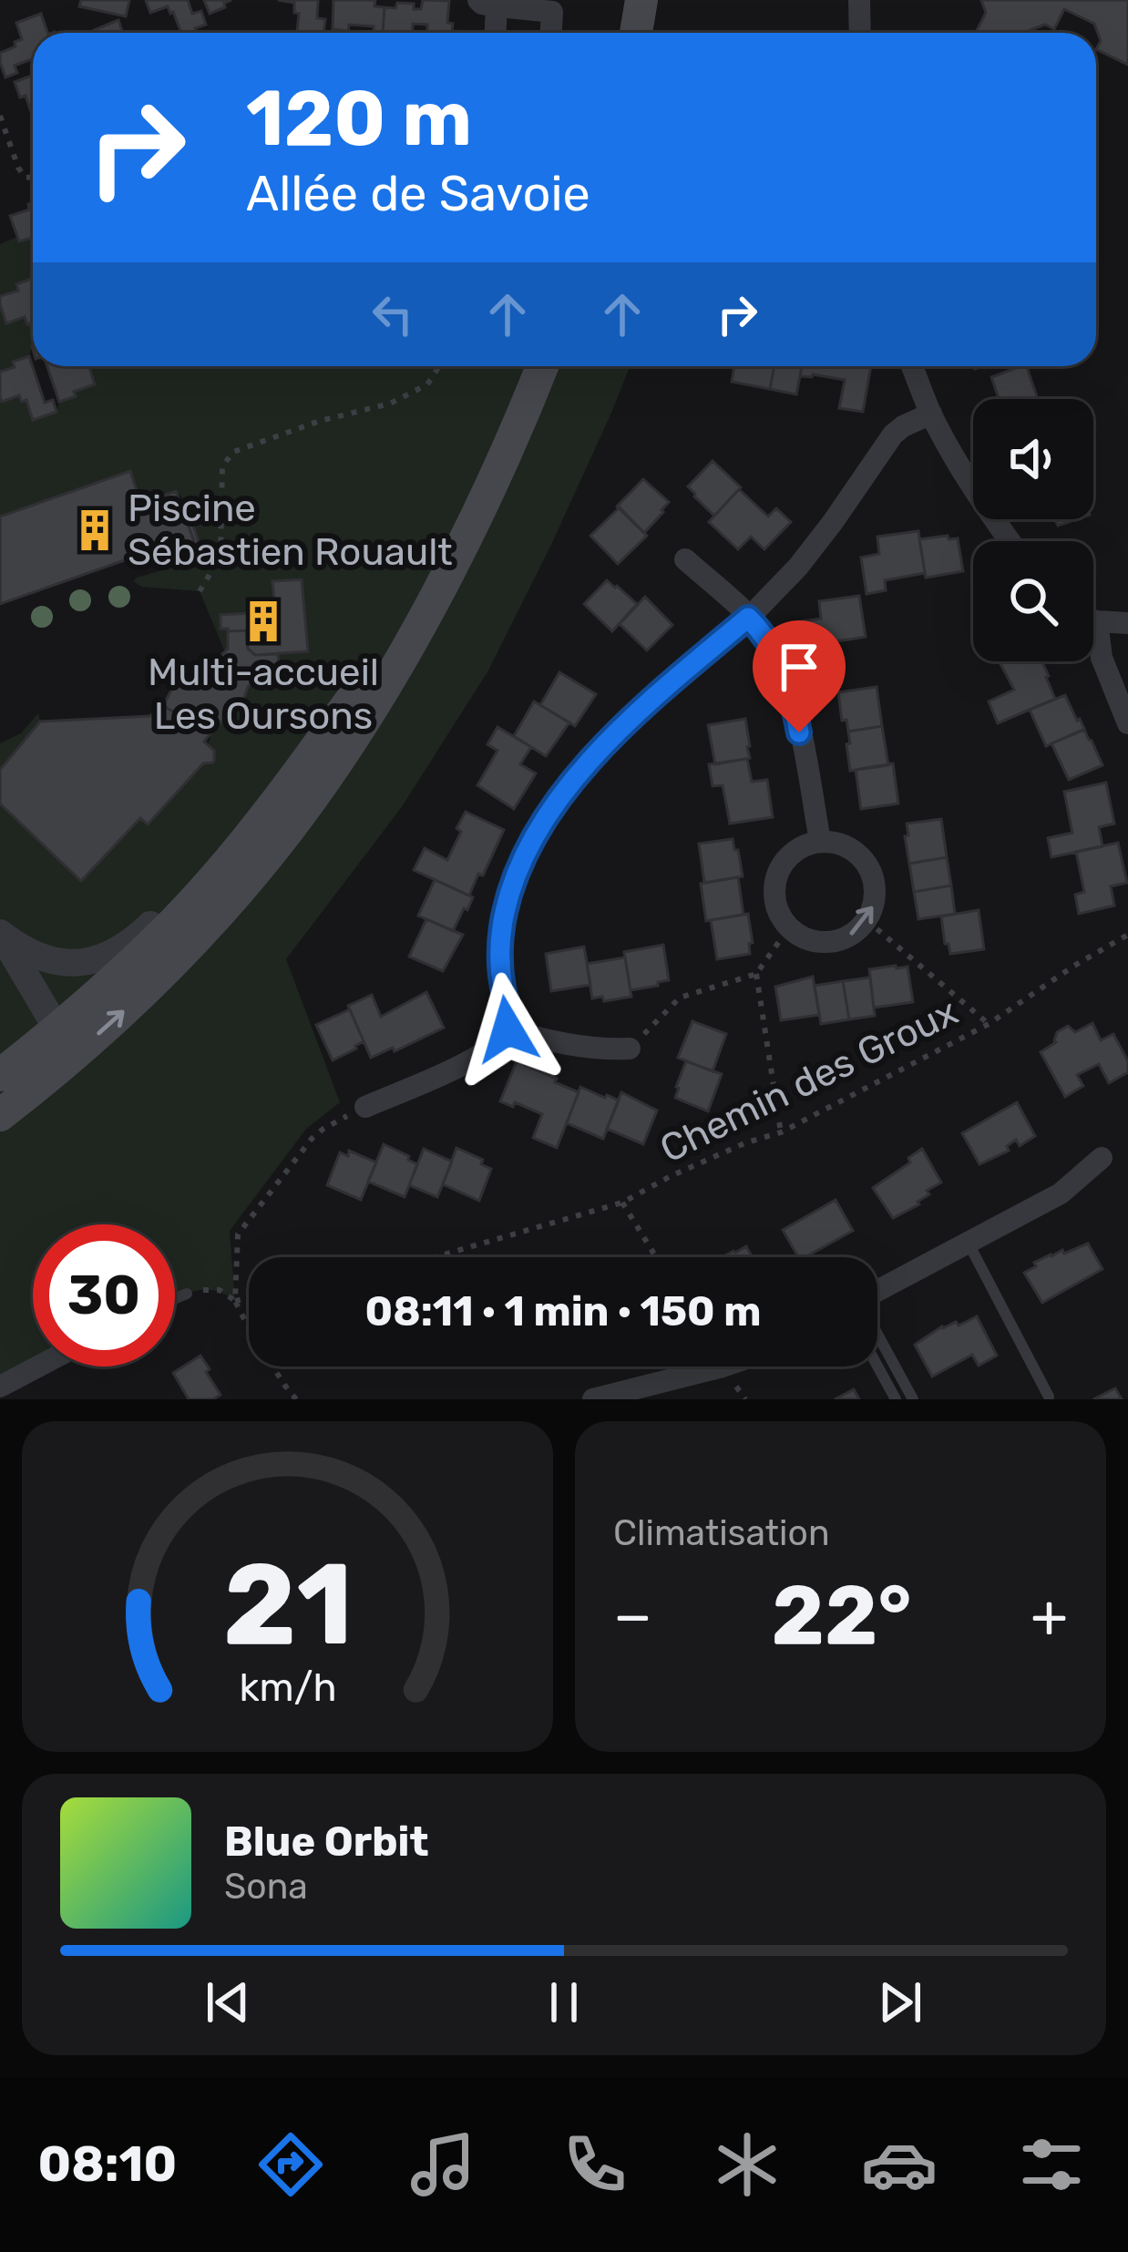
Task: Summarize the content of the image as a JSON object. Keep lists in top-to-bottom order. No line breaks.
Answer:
{"streets":{"path":["Chemin des Groux"]},"places":{"building":["Piscine Sébastien Rouault","Multi-accueil Les Oursons"]},"page":{"turn":["120 m","Allée de Savoie"],"limit":"30","trip":"08:11 · 1 min · 150 m","tile":"Climatisation","heat":["−","22°","+"],"song":["Blue Orbit","Sona"],"tabs":"08:10","gauge":["21","km/h"]}}
